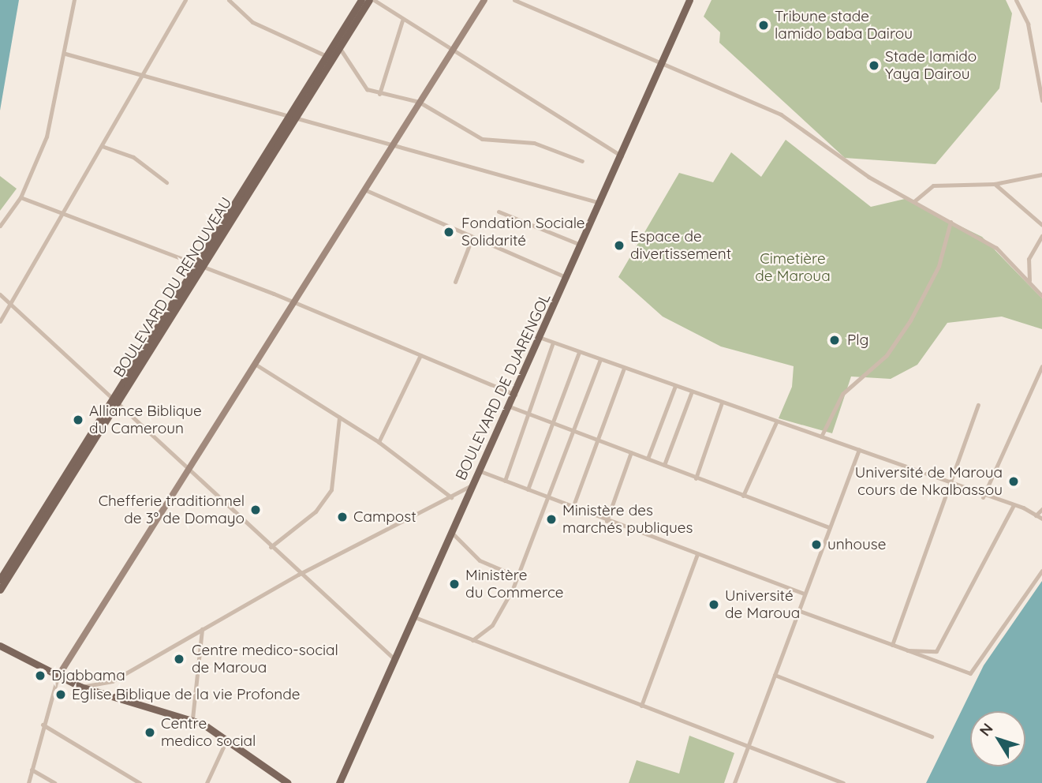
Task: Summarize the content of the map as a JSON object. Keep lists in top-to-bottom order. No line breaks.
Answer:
{"streets":{"main road":["BOULEVARD DU RENOUVEAU","BOULEVARD DE DJARENGOL"]},"parks":["Cimetière de Maroua"],"places":["Tribune stade lamido baba Dairou","Stade lamido Yaya Dairou","Fondation Sociale Solidarité","Espace de divertissement","Plg","Alliance Biblique du Cameroun","Université de Maroua cours de Nkalbassou","Chefferie traditionnel de 3° de Domayo","Campost","Ministère des marchés publiques","unhouse","Ministère du Commerce","Université de Maroua","Centre medico-social de Maroua","Djabbama","Eglise Biblique de la vie Profonde","Centre medico social"],"north":"top left"}
